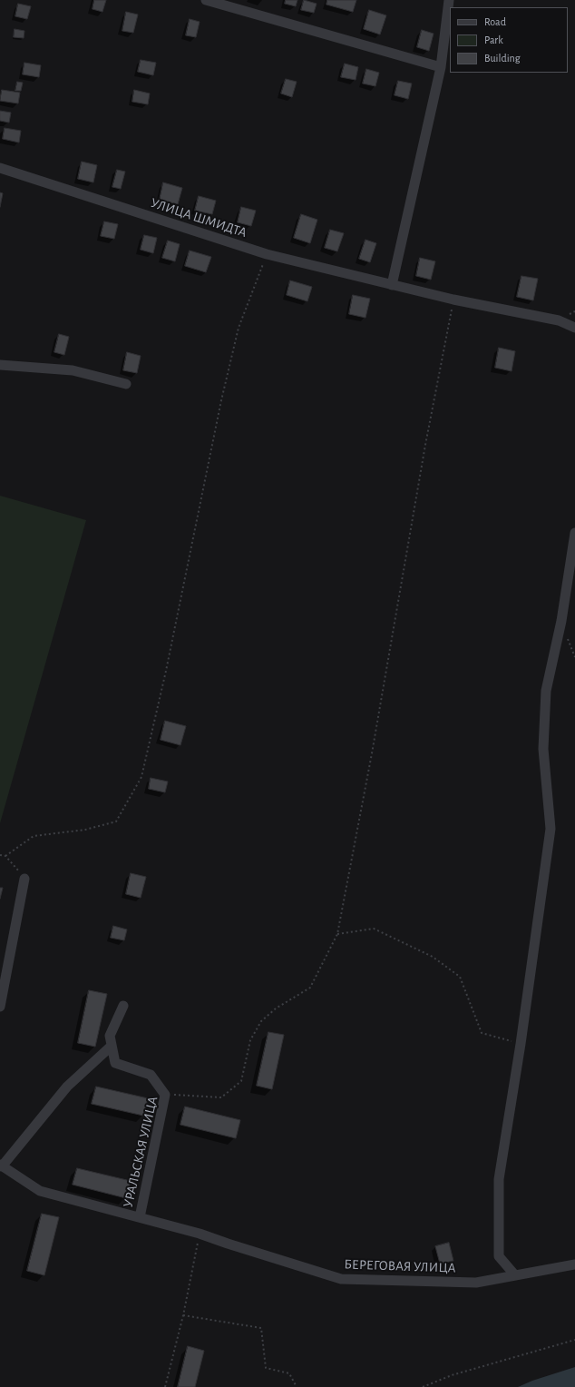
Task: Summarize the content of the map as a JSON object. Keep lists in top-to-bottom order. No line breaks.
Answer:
{"streets":{"street":["УЛИЦА ШМИДТА","УРАЛЬСКАЯ УЛИЦА","БЕРЕГОВАЯ УЛИЦА"]},"crossings":[["УЛИЦА ШМИДТА","УРАЛЬСКАЯ УЛИЦА"],["УРАЛЬСКАЯ УЛИЦА","БЕРЕГОВАЯ УЛИЦА"]],"legend":["Road","Park","Building"]}
